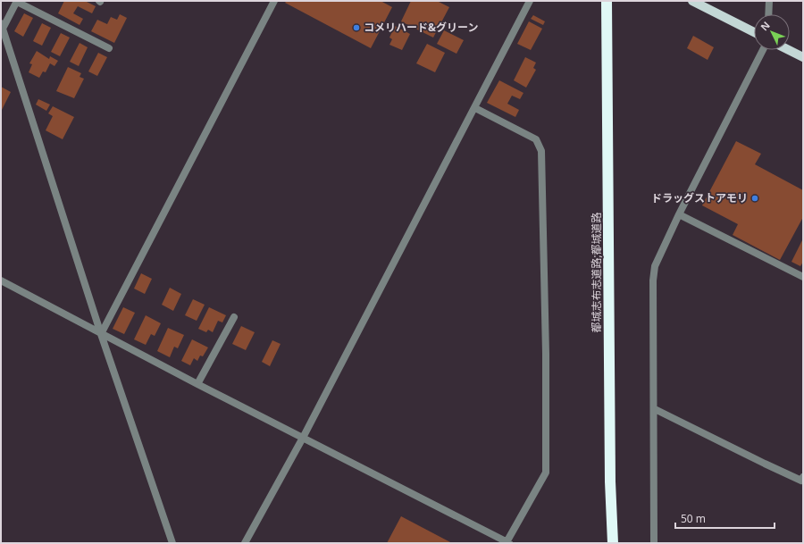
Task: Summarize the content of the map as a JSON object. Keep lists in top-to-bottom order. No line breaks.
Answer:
{"streets":{"highway":["都城志布志道路;都城道路"]},"places":["コメリハード&グリーン","ドラッグストアモリ"],"scale_bar":"50 m","north":"top left"}
